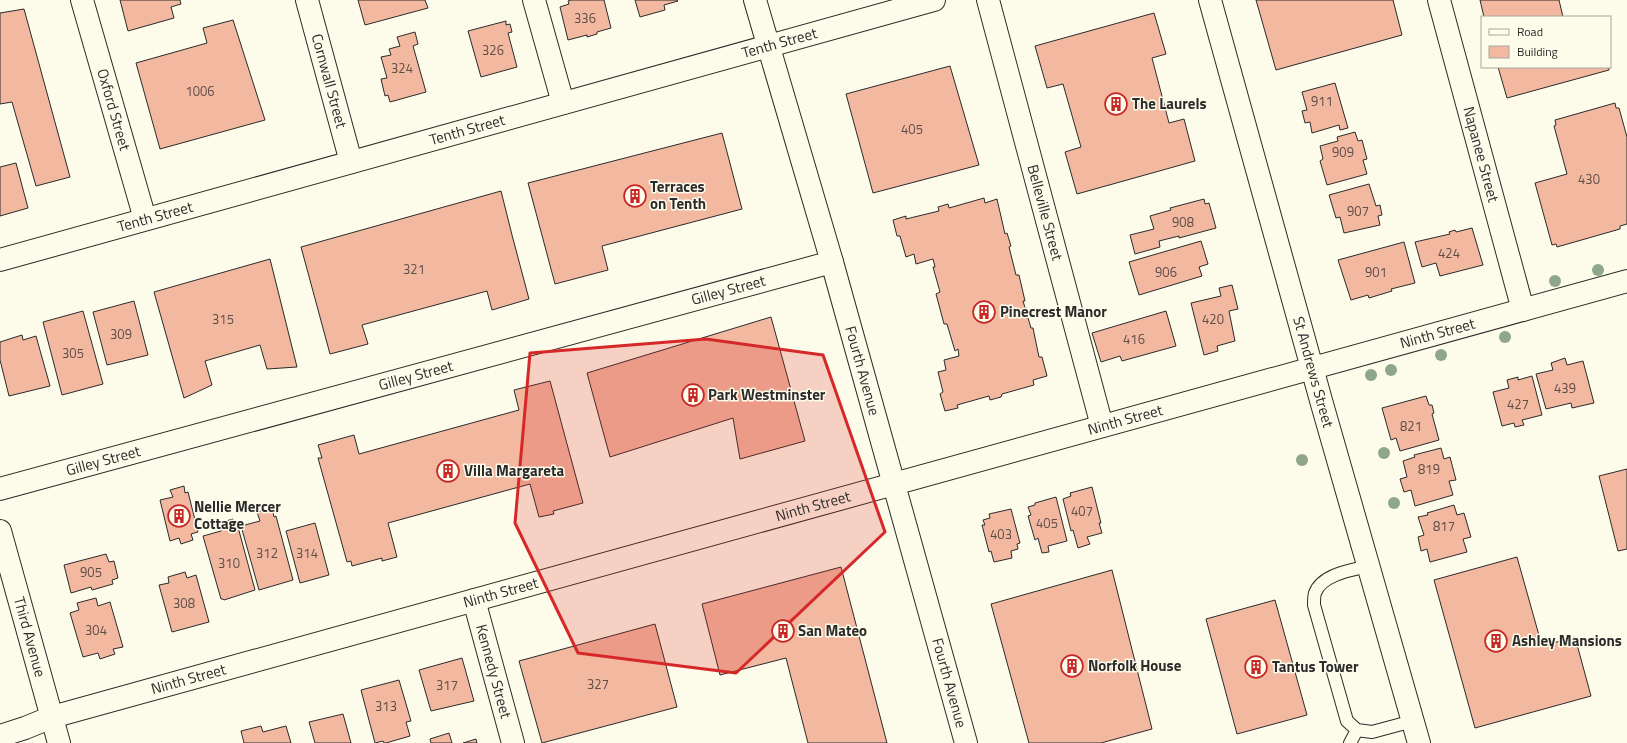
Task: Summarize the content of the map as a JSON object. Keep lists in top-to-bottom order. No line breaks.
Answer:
{"streets":{"street":["Tenth Street","Cornwall Street","Oxford Street","Napanee Street","Belleville Street","Gilley Street","Ninth Street","Fourth Avenue","St Andrews Street","Third Avenue","Kennedy Street"]},"crossings":[["Tenth Street","Cornwall Street"],["Tenth Street","Oxford Street"],["Tenth Street","Fourth Avenue"],["Napanee Street","Ninth Street"],["Belleville Street","Ninth Street"],["Gilley Street","Fourth Avenue"],["Ninth Street","Fourth Avenue"],["Ninth Street","St Andrews Street"],["Ninth Street","Third Avenue"],["Ninth Street","Kennedy Street"]],"places":{"building":["The Laurels","Terraces on Tenth","Pinecrest Manor","Park Westminster","Villa Margareta","Nellie Mercer Cottage","San Mateo","Ashley Mansions","Norfolk House","Tantus Tower"]},"house_numbers":["336","326","324","1006","911","405","909","430","907","908","424","321","906","901","315","420","309","416","305","439","427","821","819","407","405","817","403","312","314","310","905","308","304","327","317","313"],"legend":["Road","Building"]}
